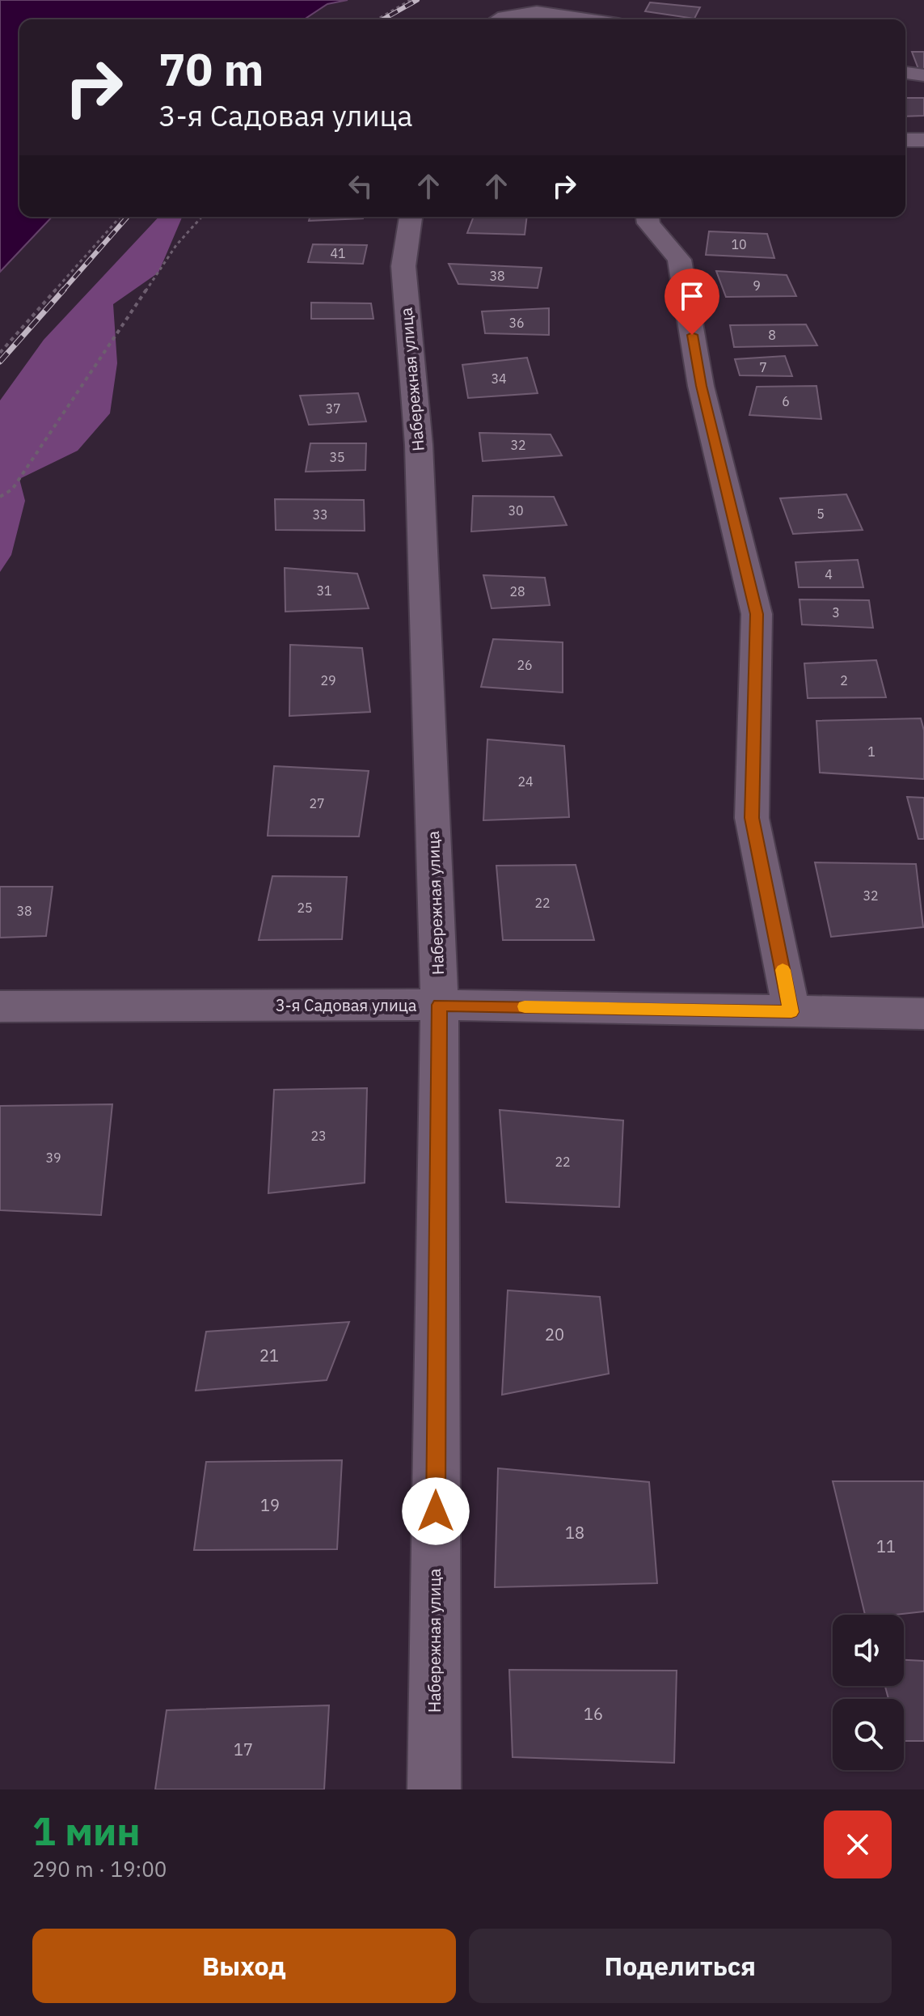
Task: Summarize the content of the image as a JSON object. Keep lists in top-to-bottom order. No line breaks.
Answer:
{"streets":{"street":["Набережная улица","3-я Садовая улица"]},"crossings":[["Набережная улица","3-я Садовая улица"]],"house_numbers":["10","41","38","9","36","8","7","34","6","37","32","35","30","5","33","4","31","28","3","26","29","2","1","24","27","32","22","25","38","23","39","22","20","21","19","18","11","16","17"],"page":{"turn":["70 m","3-я Садовая улица"],"heading":["1 мин","290 m · 19:00"],"buttons":["Выход","Поделиться"]}}
